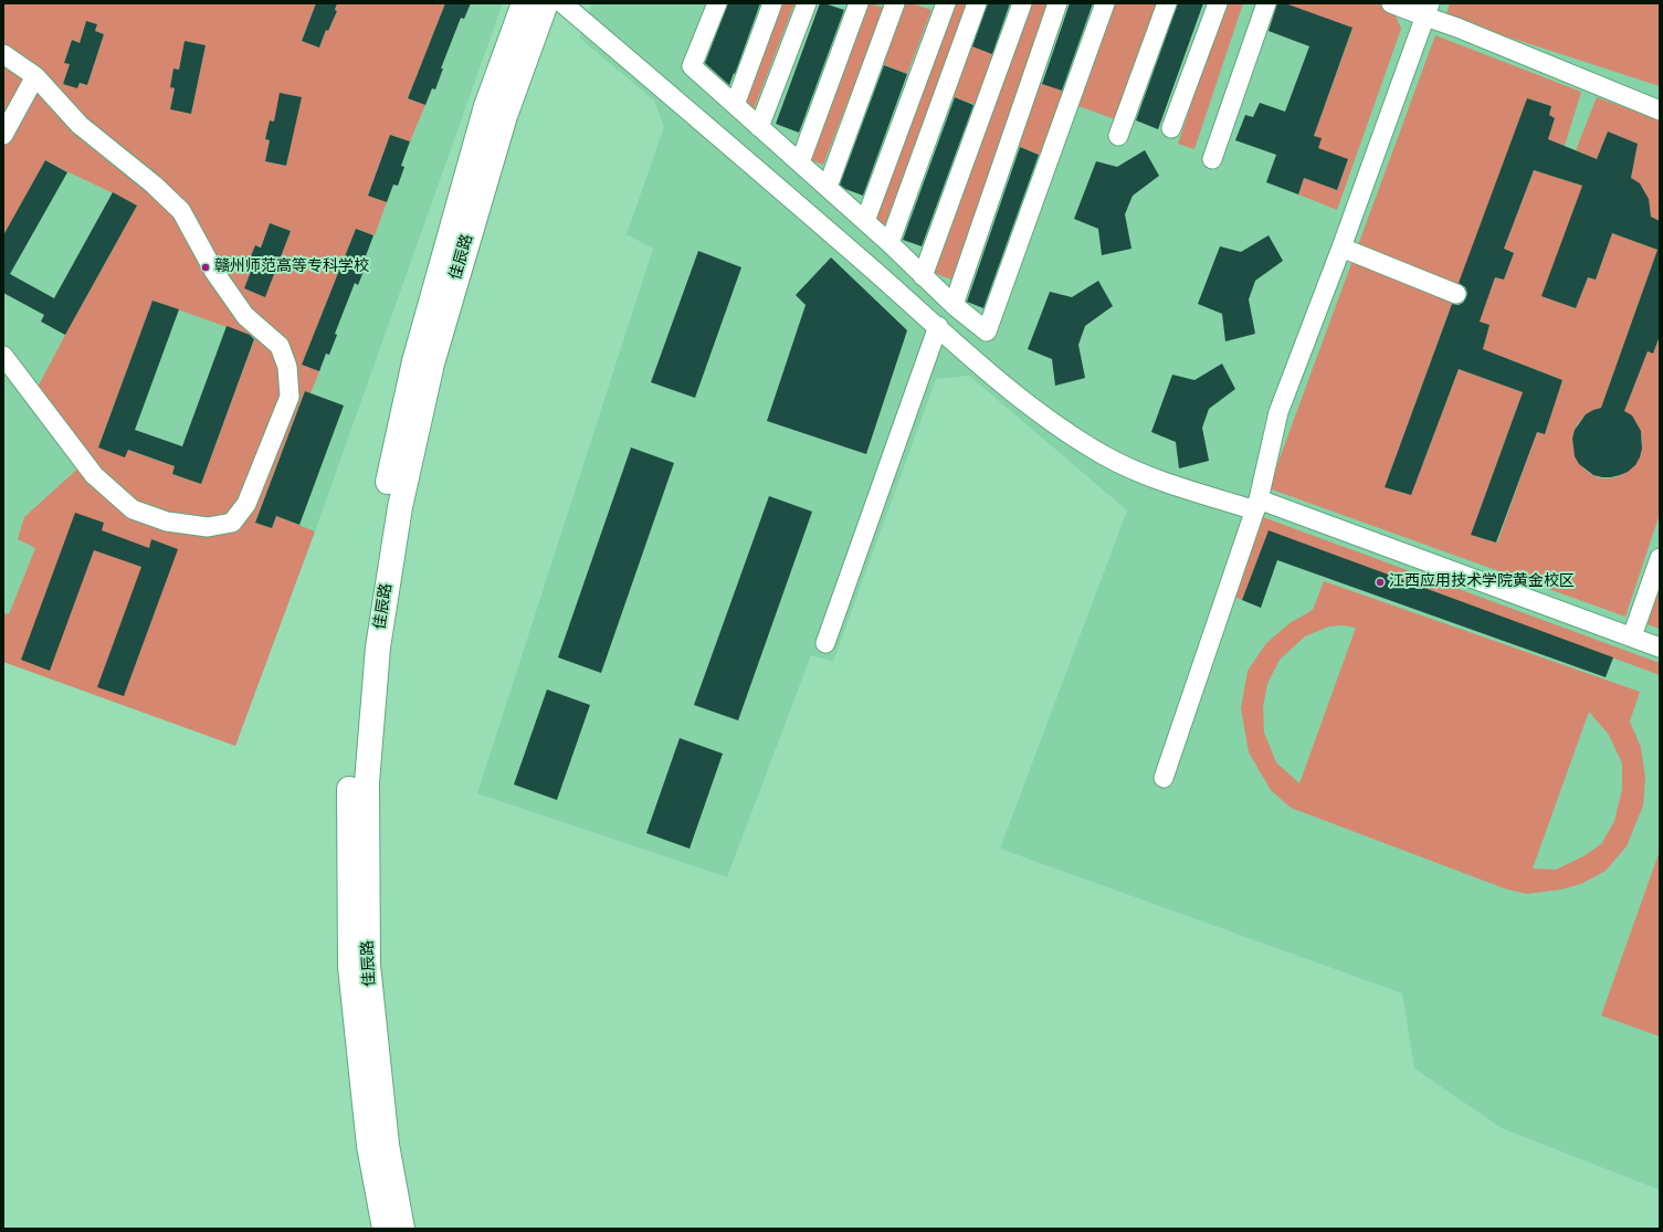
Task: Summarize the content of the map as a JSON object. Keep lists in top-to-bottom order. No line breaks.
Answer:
{"streets":{"main road":["佳辰路"]},"places":["赣州师范高等专科学校","江西应用技术学院黄金校区"]}
